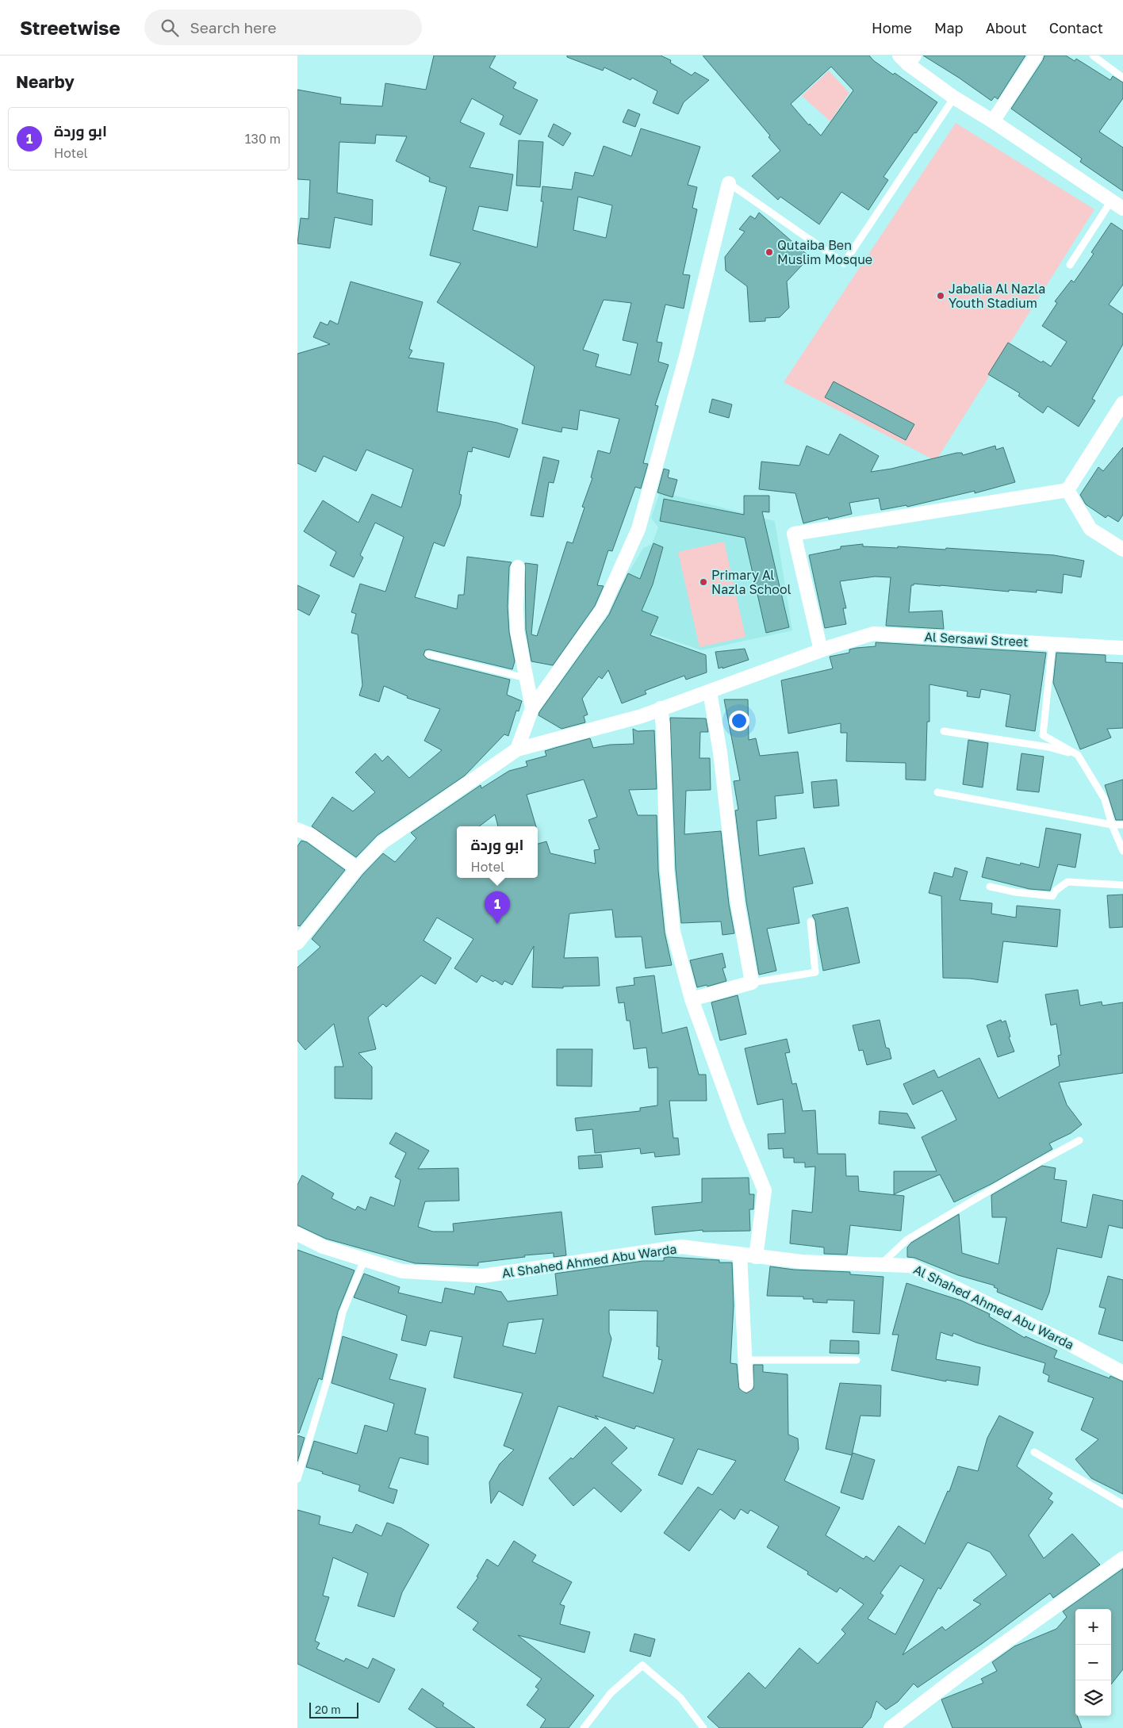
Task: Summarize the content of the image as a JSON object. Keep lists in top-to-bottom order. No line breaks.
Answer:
{"streets":{"street":["Al Sersawi Street","Al Shahed Ahmed Abu Warda"]},"places":["Qutaiba Ben Muslim Mosque","Jabalia Al Nazla Youth Stadium","Primary Al Nazla School"],"scale_bar":"20 m","page":{"header":"Streetwise","search":"Search here","nav":["Home","Map","About","Contact"],"heading":"Nearby","list":[{"mark":"1","name":"ابو وردة","note":"Hotel","value":"130 m"}],"popup":["ابو وردة","Hotel"],"pins":"1","map_buttons":["+","−"],"scale":"20 m"}}
